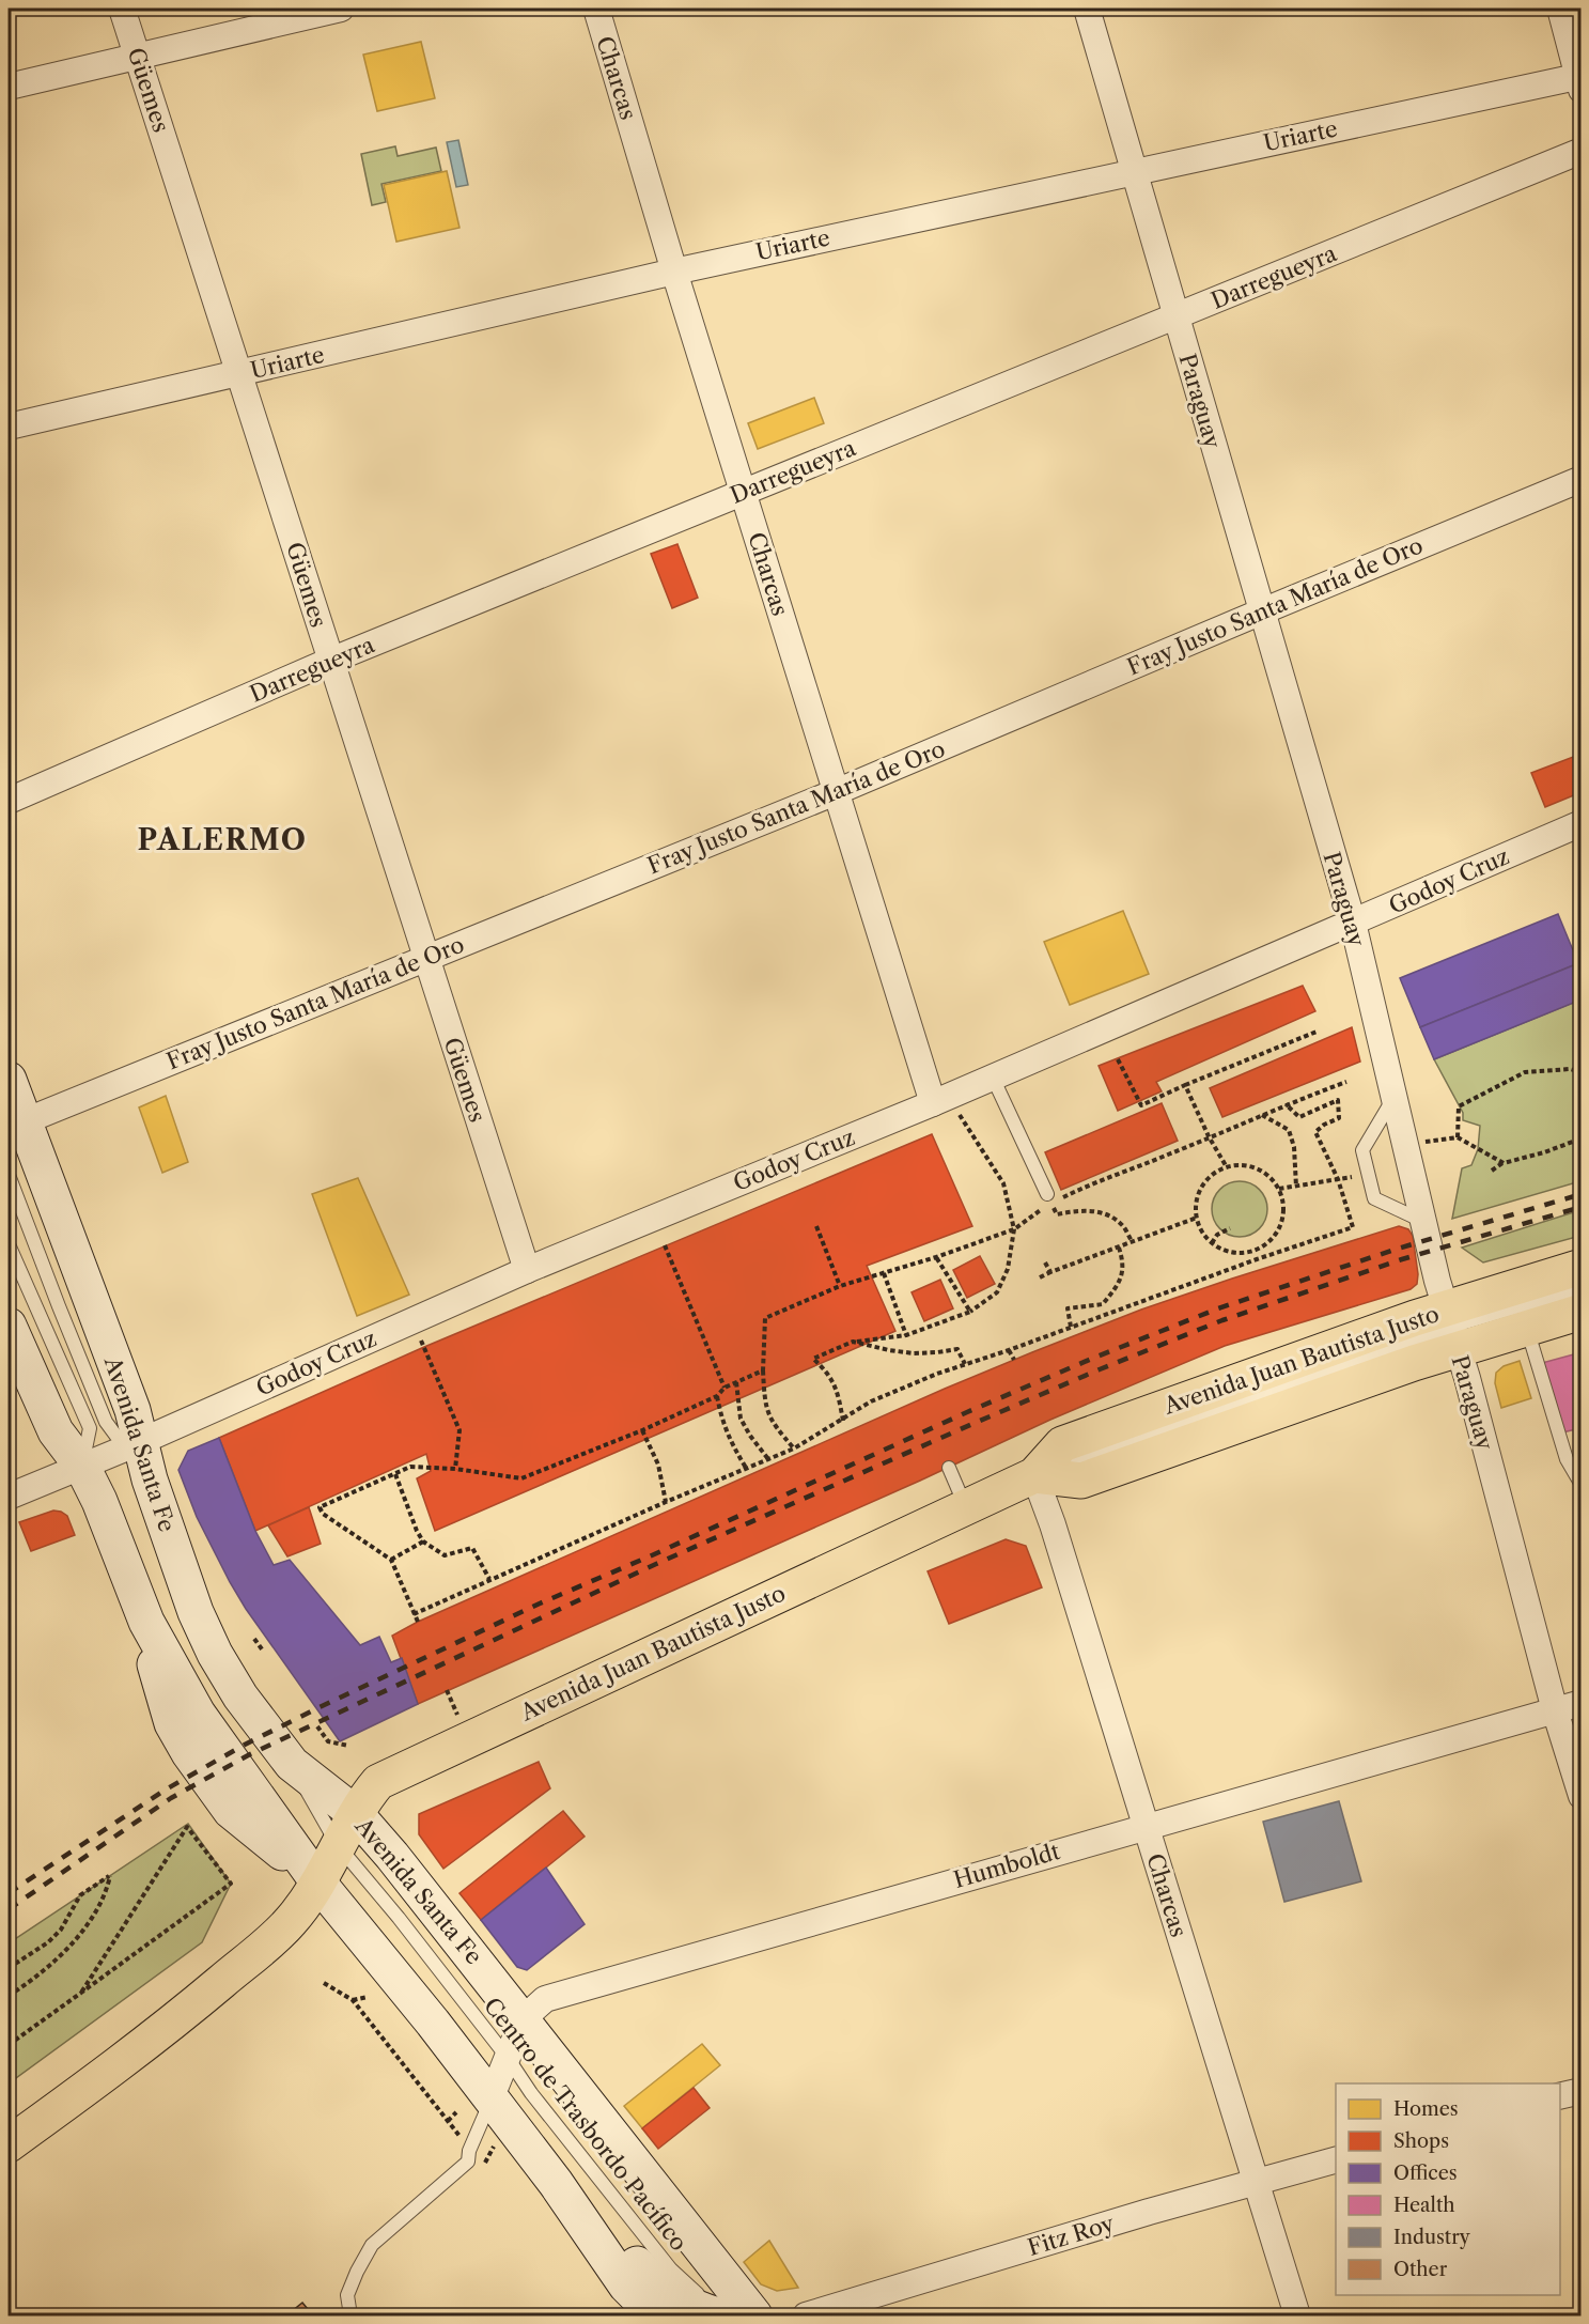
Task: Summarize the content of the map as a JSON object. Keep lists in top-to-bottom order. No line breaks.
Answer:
{"streets":{"main road":["Avenida Juan Bautista Justo","Avenida Santa Fe"],"street":["Charcas","Güemes","Uriarte","Darregueyra","Paraguay","Fray Justo Santa María de Oro","Godoy Cruz","Humboldt","Fitz Roy"],"lane":["Centro de Trasbordo Pacífico"]},"crossings":[["Charcas","Uriarte"],["Charcas","Darregueyra"],["Charcas","Fray Justo Santa María de Oro"],["Charcas","Godoy Cruz"],["Charcas","Avenida Juan Bautista Justo"],["Charcas","Humboldt"],["Charcas","Fitz Roy"],["Güemes","Uriarte"],["Güemes","Darregueyra"],["Güemes","Fray Justo Santa María de Oro"],["Güemes","Godoy Cruz"],["Uriarte","Paraguay"],["Darregueyra","Paraguay"],["Paraguay","Fray Justo Santa María de Oro"],["Paraguay","Godoy Cruz"],["Paraguay","Avenida Juan Bautista Justo"],["Paraguay","Humboldt"],["Fray Justo Santa María de Oro","Avenida Santa Fe"],["Godoy Cruz","Avenida Santa Fe"],["Avenida Juan Bautista Justo","Avenida Santa Fe"],["Avenida Juan Bautista Justo","Centro de Trasbordo Pacífico"],["Avenida Santa Fe","Humboldt"],["Avenida Santa Fe","Centro de Trasbordo Pacífico"],["Humboldt","Centro de Trasbordo Pacífico"]],"districts":["PALERMO"],"legend":["Homes","Shops","Offices","Health","Industry","Other"]}
